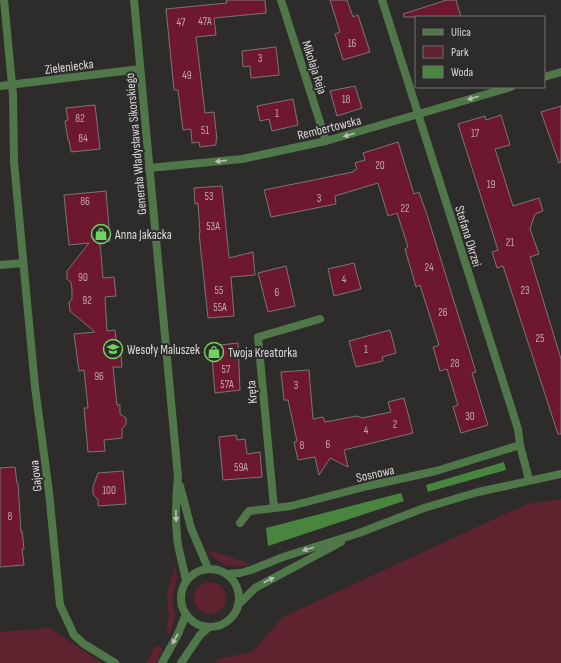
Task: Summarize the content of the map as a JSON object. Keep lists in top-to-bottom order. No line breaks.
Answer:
{"streets":{"street":["Zieleniecka","Mikołaja Reja","Rembertowska","Generała Władysława Sikorskiego","Stefana Okrzei","Kręta","Sosnowa","Gajowa"]},"crossings":[["Zieleniecka","Generała Władysława Sikorskiego"],["Zieleniecka","Gajowa"],["Mikołaja Reja","Rembertowska"],["Rembertowska","Generała Władysława Sikorskiego"],["Rembertowska","Stefana Okrzei"],["Stefana Okrzei","Sosnowa"],["Kręta","Sosnowa"]],"one_way":["Rembertowska"],"places":{"shop":["Anna Jakacka","Twoja Kreatorka"],"school or university":["Wesoły Maluszek"]},"house_numbers":["47A","47","16","3","49","18","1","82","51","17","84","20","19","53","3","86","22","53A","21","24","90","4","55","23","6","92","55A","26","25","1","28","57","96","57A","3","30","2","4","6","8","59A","100","8"],"legend":["Ulica","Park","Woda"]}
